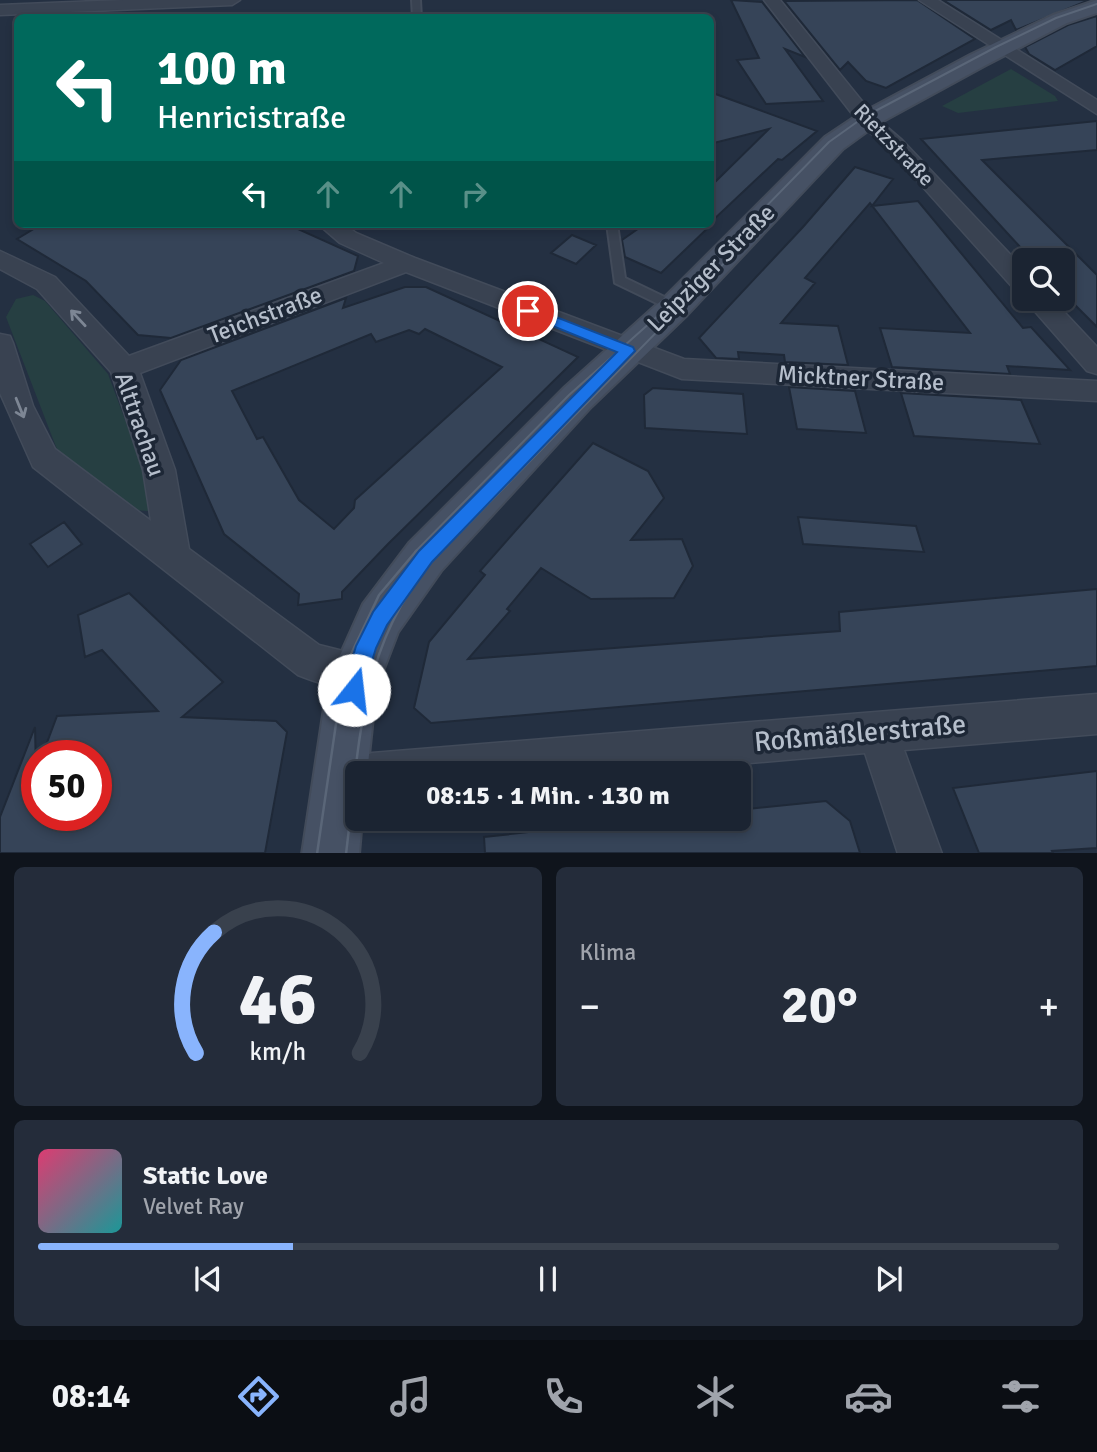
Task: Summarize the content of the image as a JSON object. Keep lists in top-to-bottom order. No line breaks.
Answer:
{"streets":{"main road":["Leipziger Straße"],"street":["Rietzstraße","Teichstraße","Micktner Straße","Alttrachau","Roßmäßlerstraße"]},"crossings":[["Rietzstraße","Leipziger Straße"],["Leipziger Straße","Micktner Straße"],["Teichstraße","Micktner Straße"],["Teichstraße","Alttrachau"]],"page":{"turn":["100 m","Henricistraße"],"limit":"50","trip":"08:15 · 1 Min. · 130 m","tile":"Klima","heat":["−","20°","+"],"song":["Static Love","Velvet Ray"],"tabs":"08:14","gauge":["46","km/h"]}}
